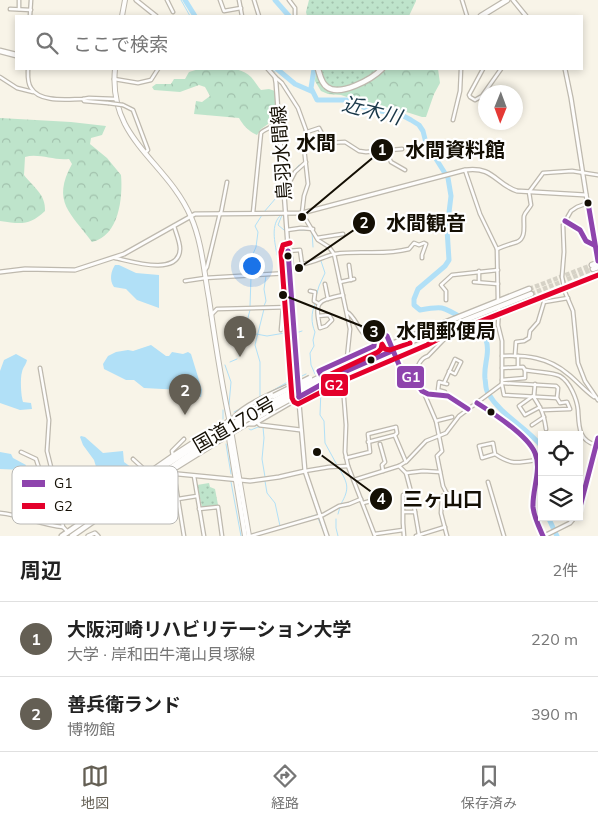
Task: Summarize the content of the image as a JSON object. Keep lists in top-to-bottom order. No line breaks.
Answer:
{"streets":{"highway":["国道170号"],"street":["鳥羽水間線"]},"districts":["水間"],"water":["近木川"],"places":["水間資料館","水間観音","水間郵便局","三ヶ山口"],"lines":["transit line G1","transit line G2"],"legend":["G1","G2"],"north":"bottom","page":{"search":"ここで検索","pins":["1","2"],"heading":["周辺","2件"],"list":[{"mark":"1","name":"大阪河崎リハビリテーション大学","note":"大学 · 岸和田牛滝山貝塚線","value":"220 m"},{"mark":"2","name":"善兵衛ランド","note":"博物館","value":"390 m"}],"nav":["地図","経路","保存済み"]}}
